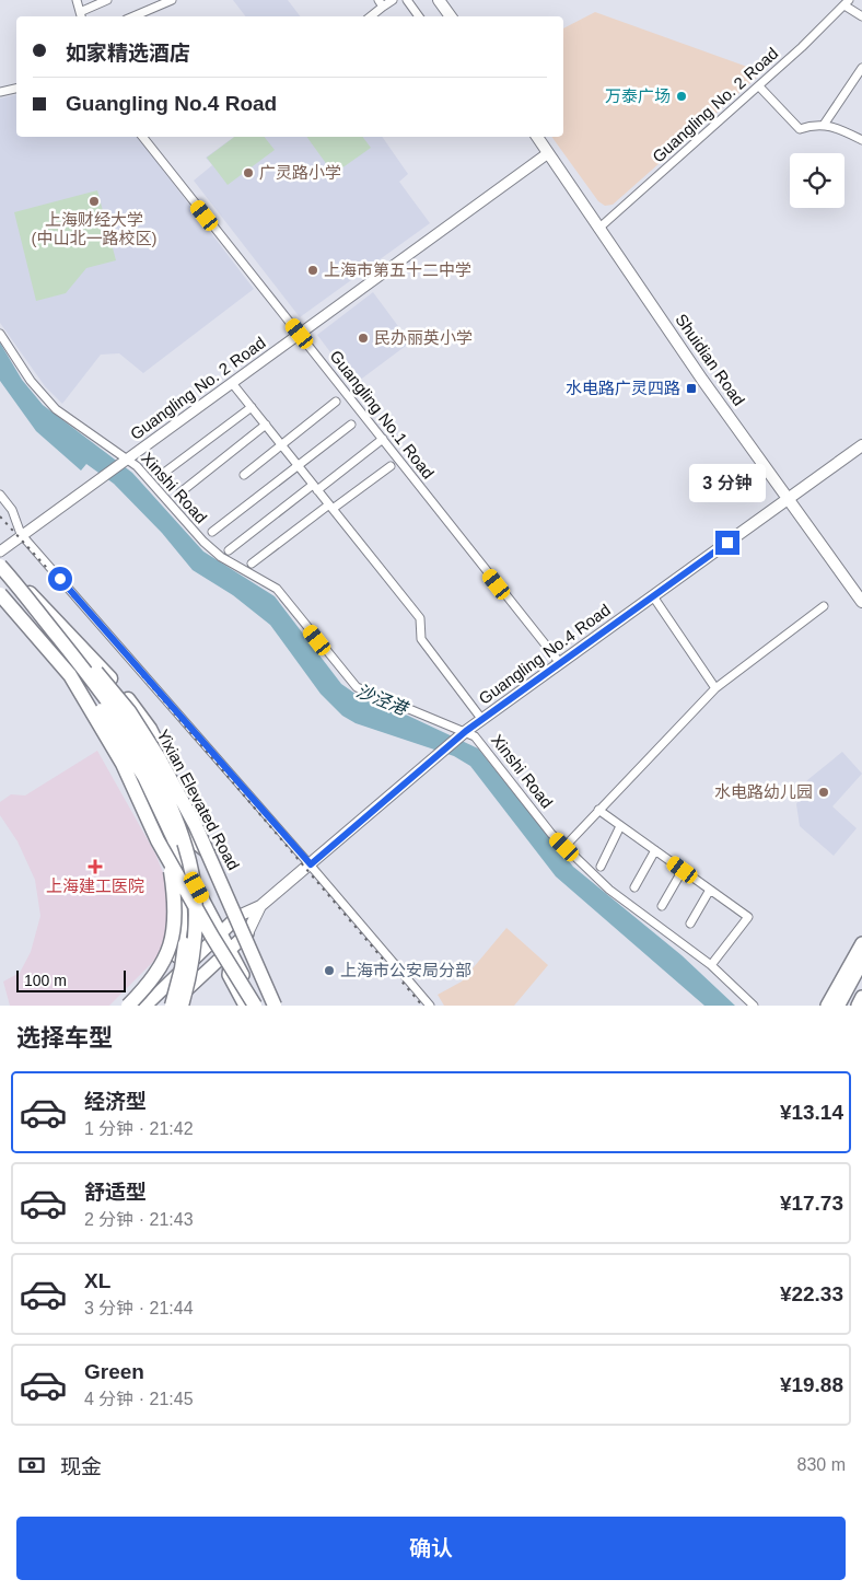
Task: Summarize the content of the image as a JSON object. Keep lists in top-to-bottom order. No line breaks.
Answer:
{"streets":{"highway":["Yixian Elevated Road"],"main road":["Shuidian Road","Guangling No.4 Road"],"street":["Guangling No. 2 Road","Guangling No.1 Road","Xinshi Road"]},"crossings":[["Guangling No. 2 Road","Shuidian Road"],["Guangling No. 2 Road","Guangling No.1 Road"],["Guangling No. 2 Road","Xinshi Road"],["Shuidian Road","Guangling No.4 Road"],["Guangling No.1 Road","Guangling No.4 Road"],["Xinshi Road","Guangling No.4 Road"]],"water":["沙泾港"],"places":{"other":["万泰广场","广灵路小学","上海财经大学 (中山北一路校区)","上海市第五十二中学","民办丽英小学","水电路幼儿园","上海市公安局分部"],"transit":["水电路广灵四路"],"health":["上海建工医院"]},"scale_bar":"100 m","page":{"banner":["如家精选酒店","Guangling No.4 Road"],"bubble":"3 分钟","scale":"100 m","heading":"选择车型","list":[{"name":"经济型","note":"1 分钟 · 21:42","value":"¥13.14"},{"name":"舒适型","note":"2 分钟 · 21:43","value":"¥17.73"},{"name":"XL","note":"3 分钟 · 21:44","value":"¥22.33"},{"name":"Green","note":"4 分钟 · 21:45","value":"¥19.88"}],"pay":["现金","830 m"],"buttons":"确认"}}
